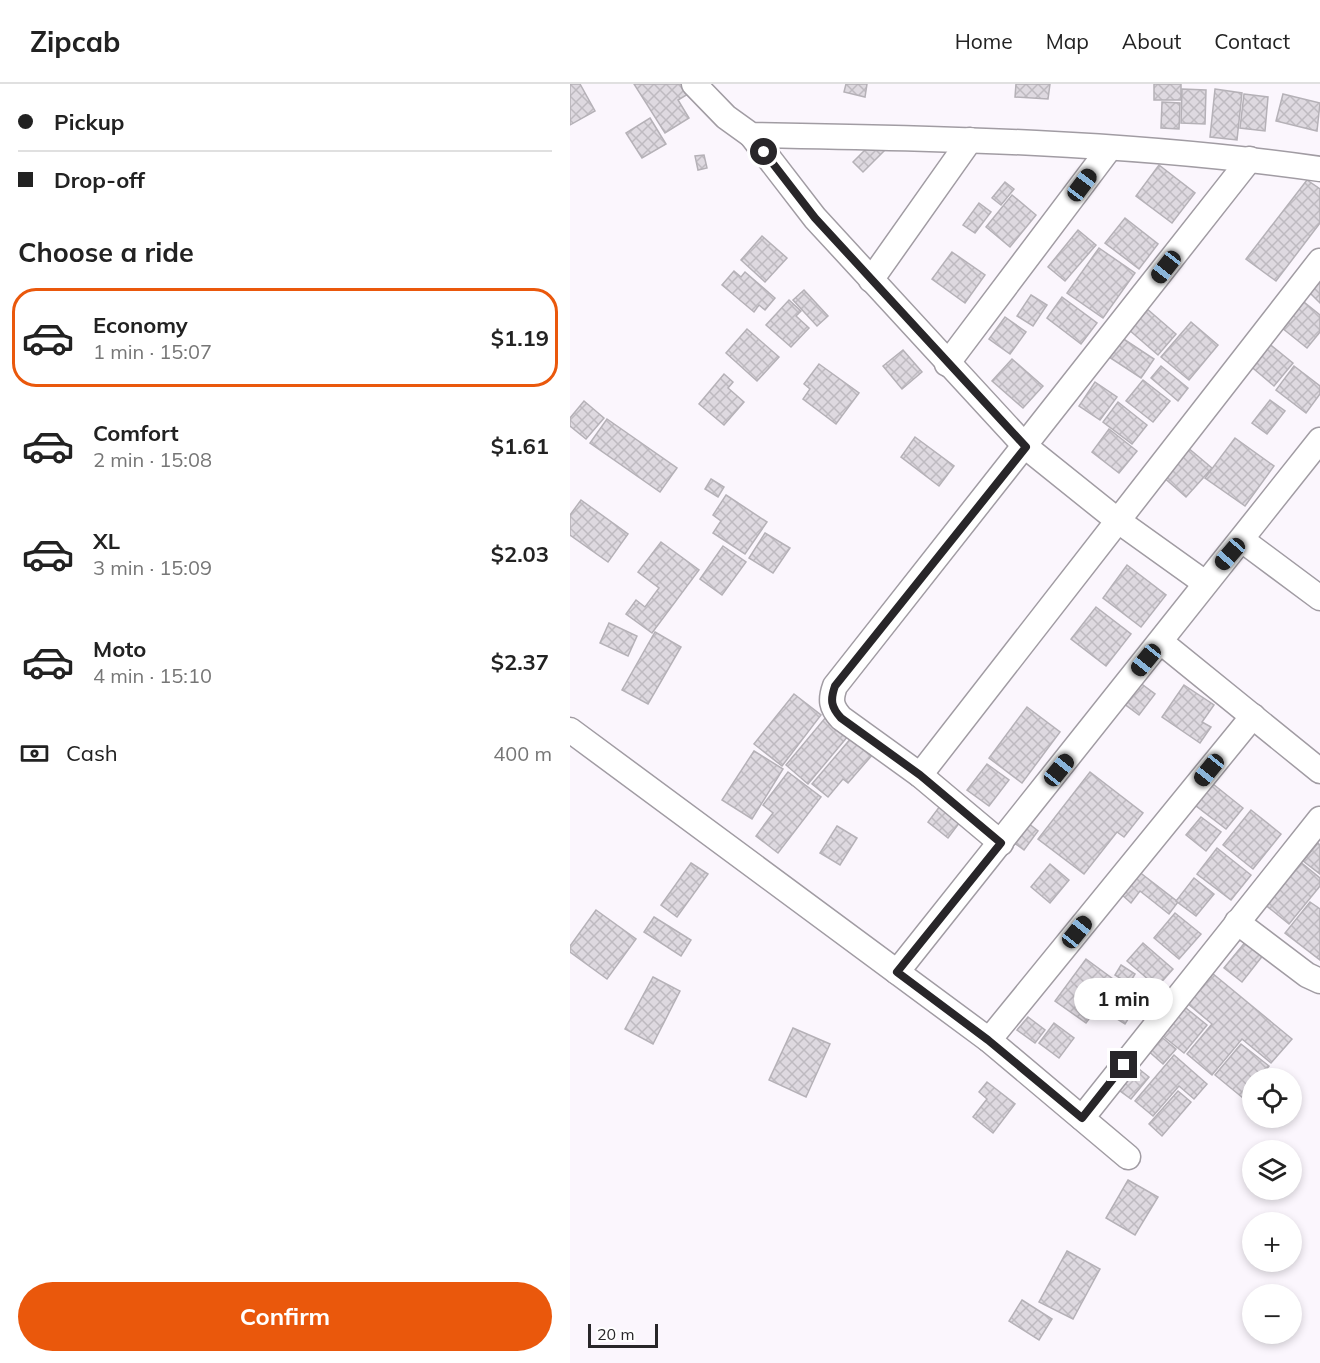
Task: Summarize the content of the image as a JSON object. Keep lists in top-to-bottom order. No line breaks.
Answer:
{"scale_bar":"20 m","page":{"header":"Zipcab","nav":["Home","Map","About","Contact"],"banner":["Pickup","Drop-off"],"heading":"Choose a ride","list":[{"name":"Economy","note":"1 min · 15:07","value":"$1.19"},{"name":"Comfort","note":"2 min · 15:08","value":"$1.61"},{"name":"XL","note":"3 min · 15:09","value":"$2.03"},{"name":"Moto","note":"4 min · 15:10","value":"$2.37"}],"pay":["Cash","400 m"],"bubble":"1 min","map_buttons":["+","−"],"buttons":"Confirm","scale":"20 m"}}
